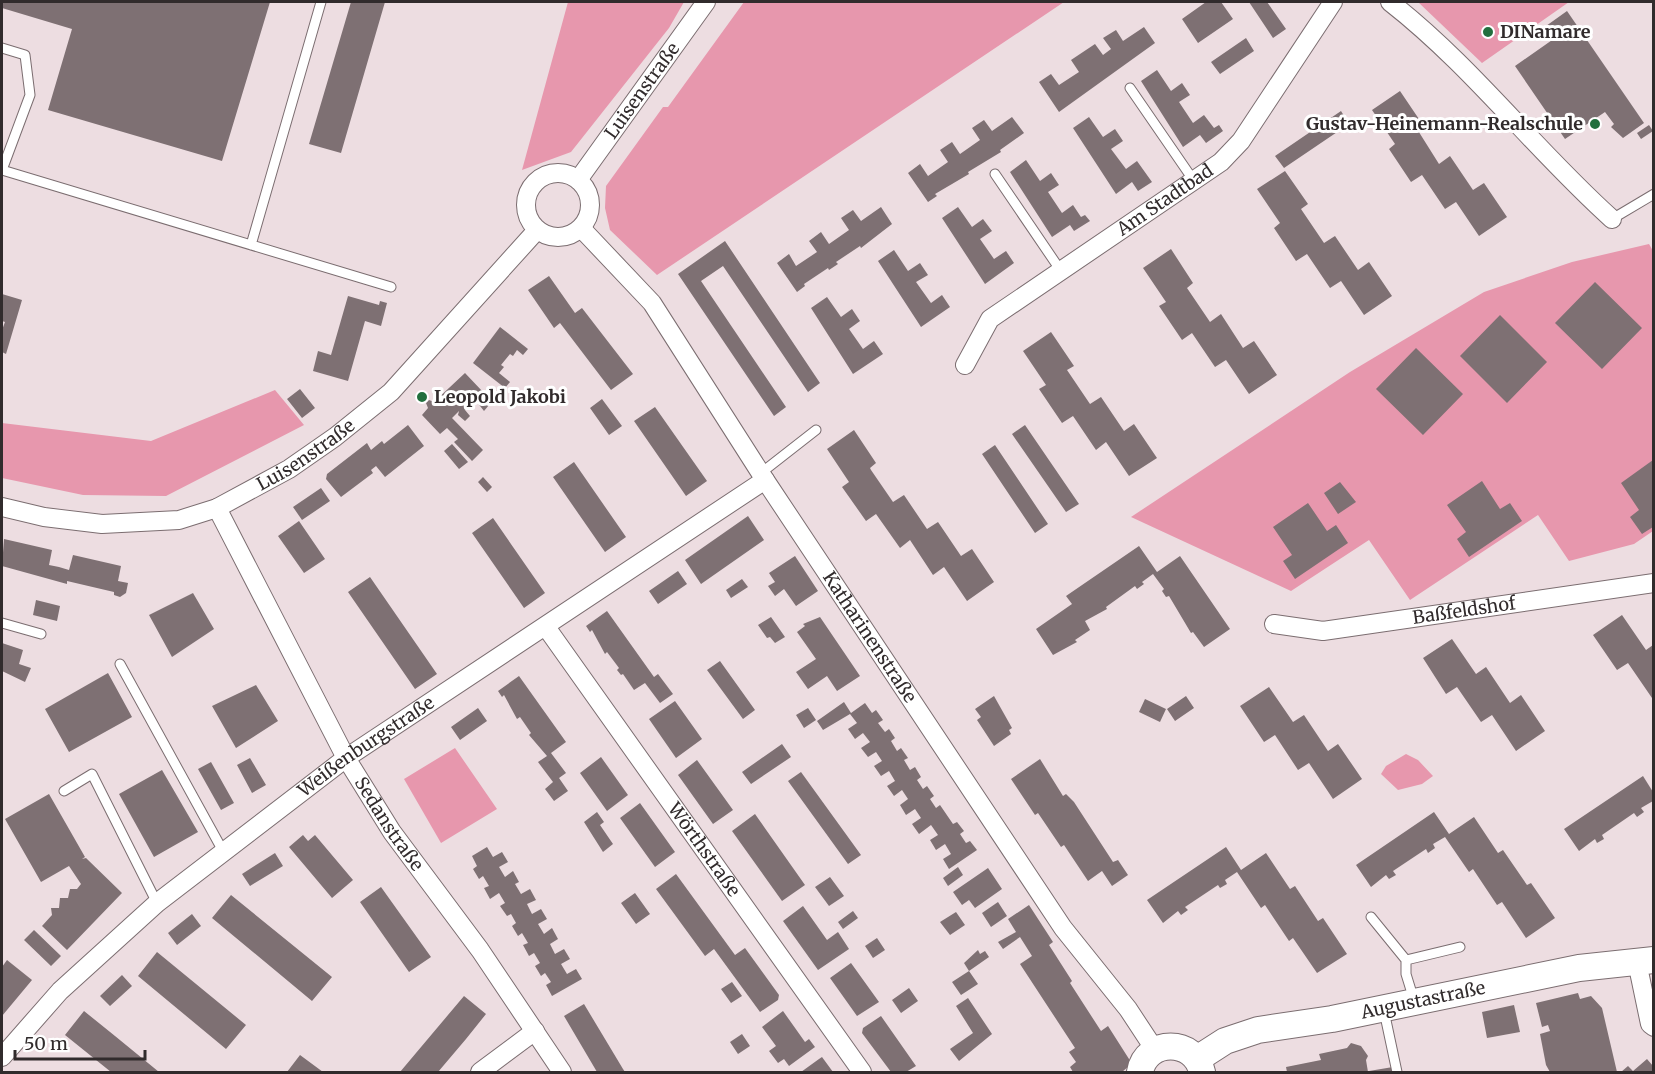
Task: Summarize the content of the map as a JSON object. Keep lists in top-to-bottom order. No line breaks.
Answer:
{"streets":{"main road":["Augustastraße"],"street":["Luisenstraße","Am Stadtbad","Baßfeldshof","Katharinenstraße","Weißenburgstraße","Sedanstraße","Wörthstraße"]},"crossings":[["Luisenstraße","Katharinenstraße"],["Luisenstraße","Sedanstraße"],["Katharinenstraße","Weißenburgstraße"],["Weißenburgstraße","Sedanstraße"],["Weißenburgstraße","Wörthstraße"]],"places":["DINamare","Gustav-Heinemann-Realschule","Leopold Jakobi"],"scale_bar":"50 m"}
